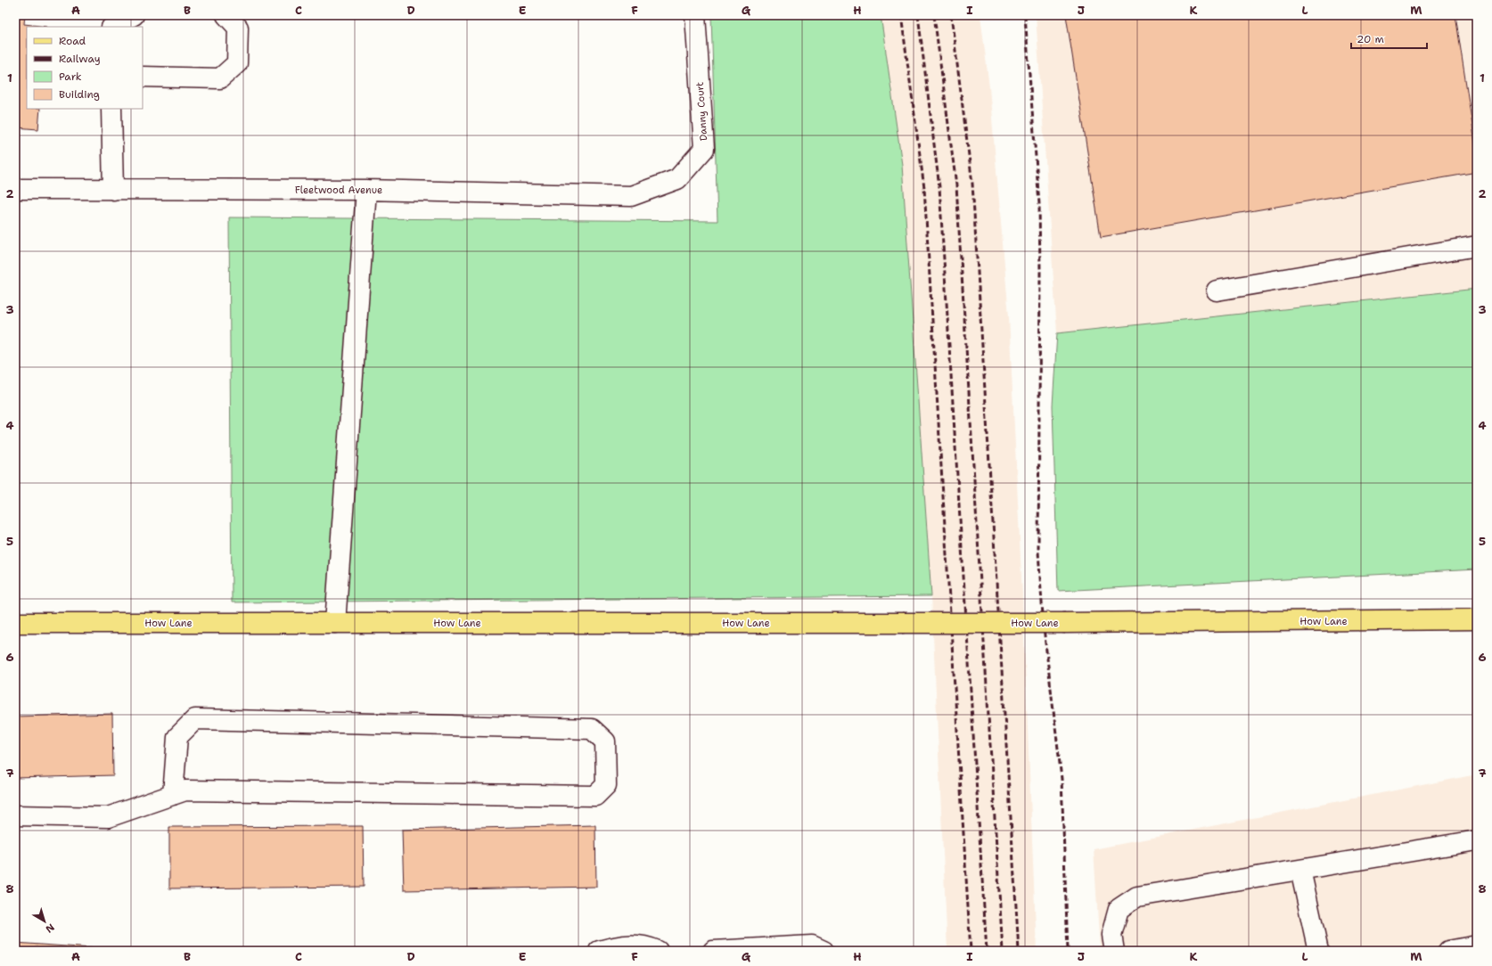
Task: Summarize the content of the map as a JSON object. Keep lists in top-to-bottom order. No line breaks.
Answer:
{"streets":{"main road":["How Lane"],"street":["Danny Court","Fleetwood Avenue"]},"crossings":[["Danny Court","Fleetwood Avenue"]],"legend":["Road","Railway","Park","Building"],"scale_bar":"20 m","north":"bottom right","grid":{"columns":["A","B","C","D","E","F","G","H","I","J","K","L","M"],"rows":["1","2","3","4","5","6","7","8"]}}
